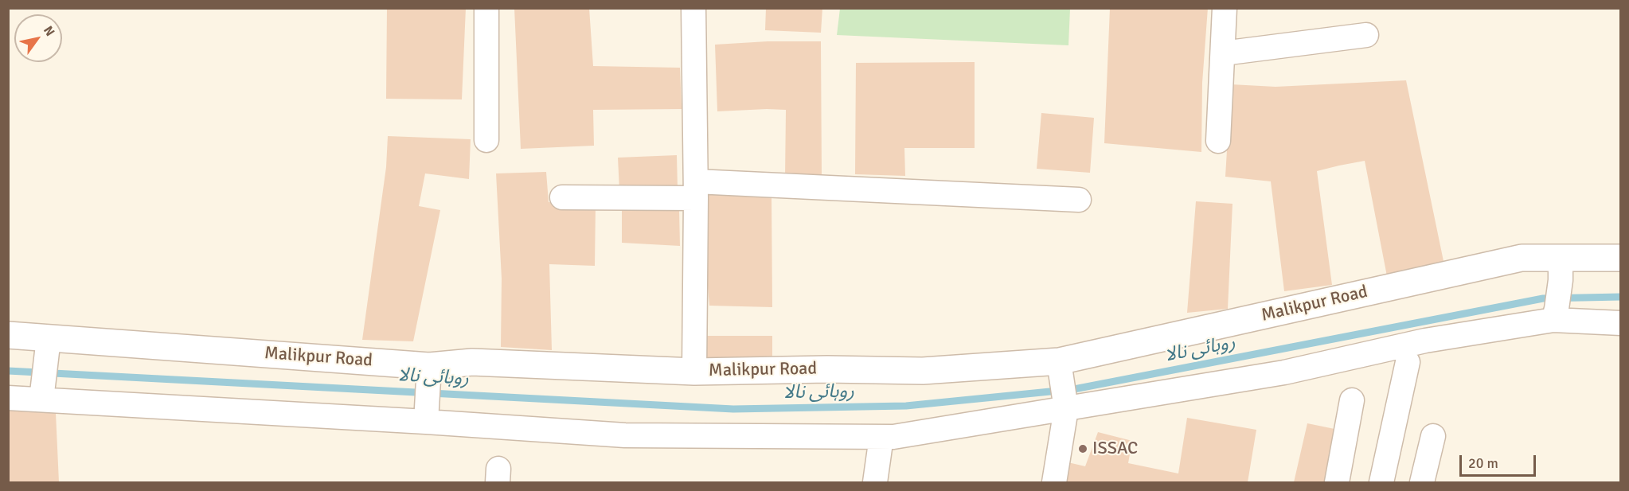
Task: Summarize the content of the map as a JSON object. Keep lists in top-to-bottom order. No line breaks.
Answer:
{"streets":{"street":["Malikpur Road"]},"water":["روہائی نالا"],"places":["ISSAC"],"scale_bar":"20 m","north":"top right"}
